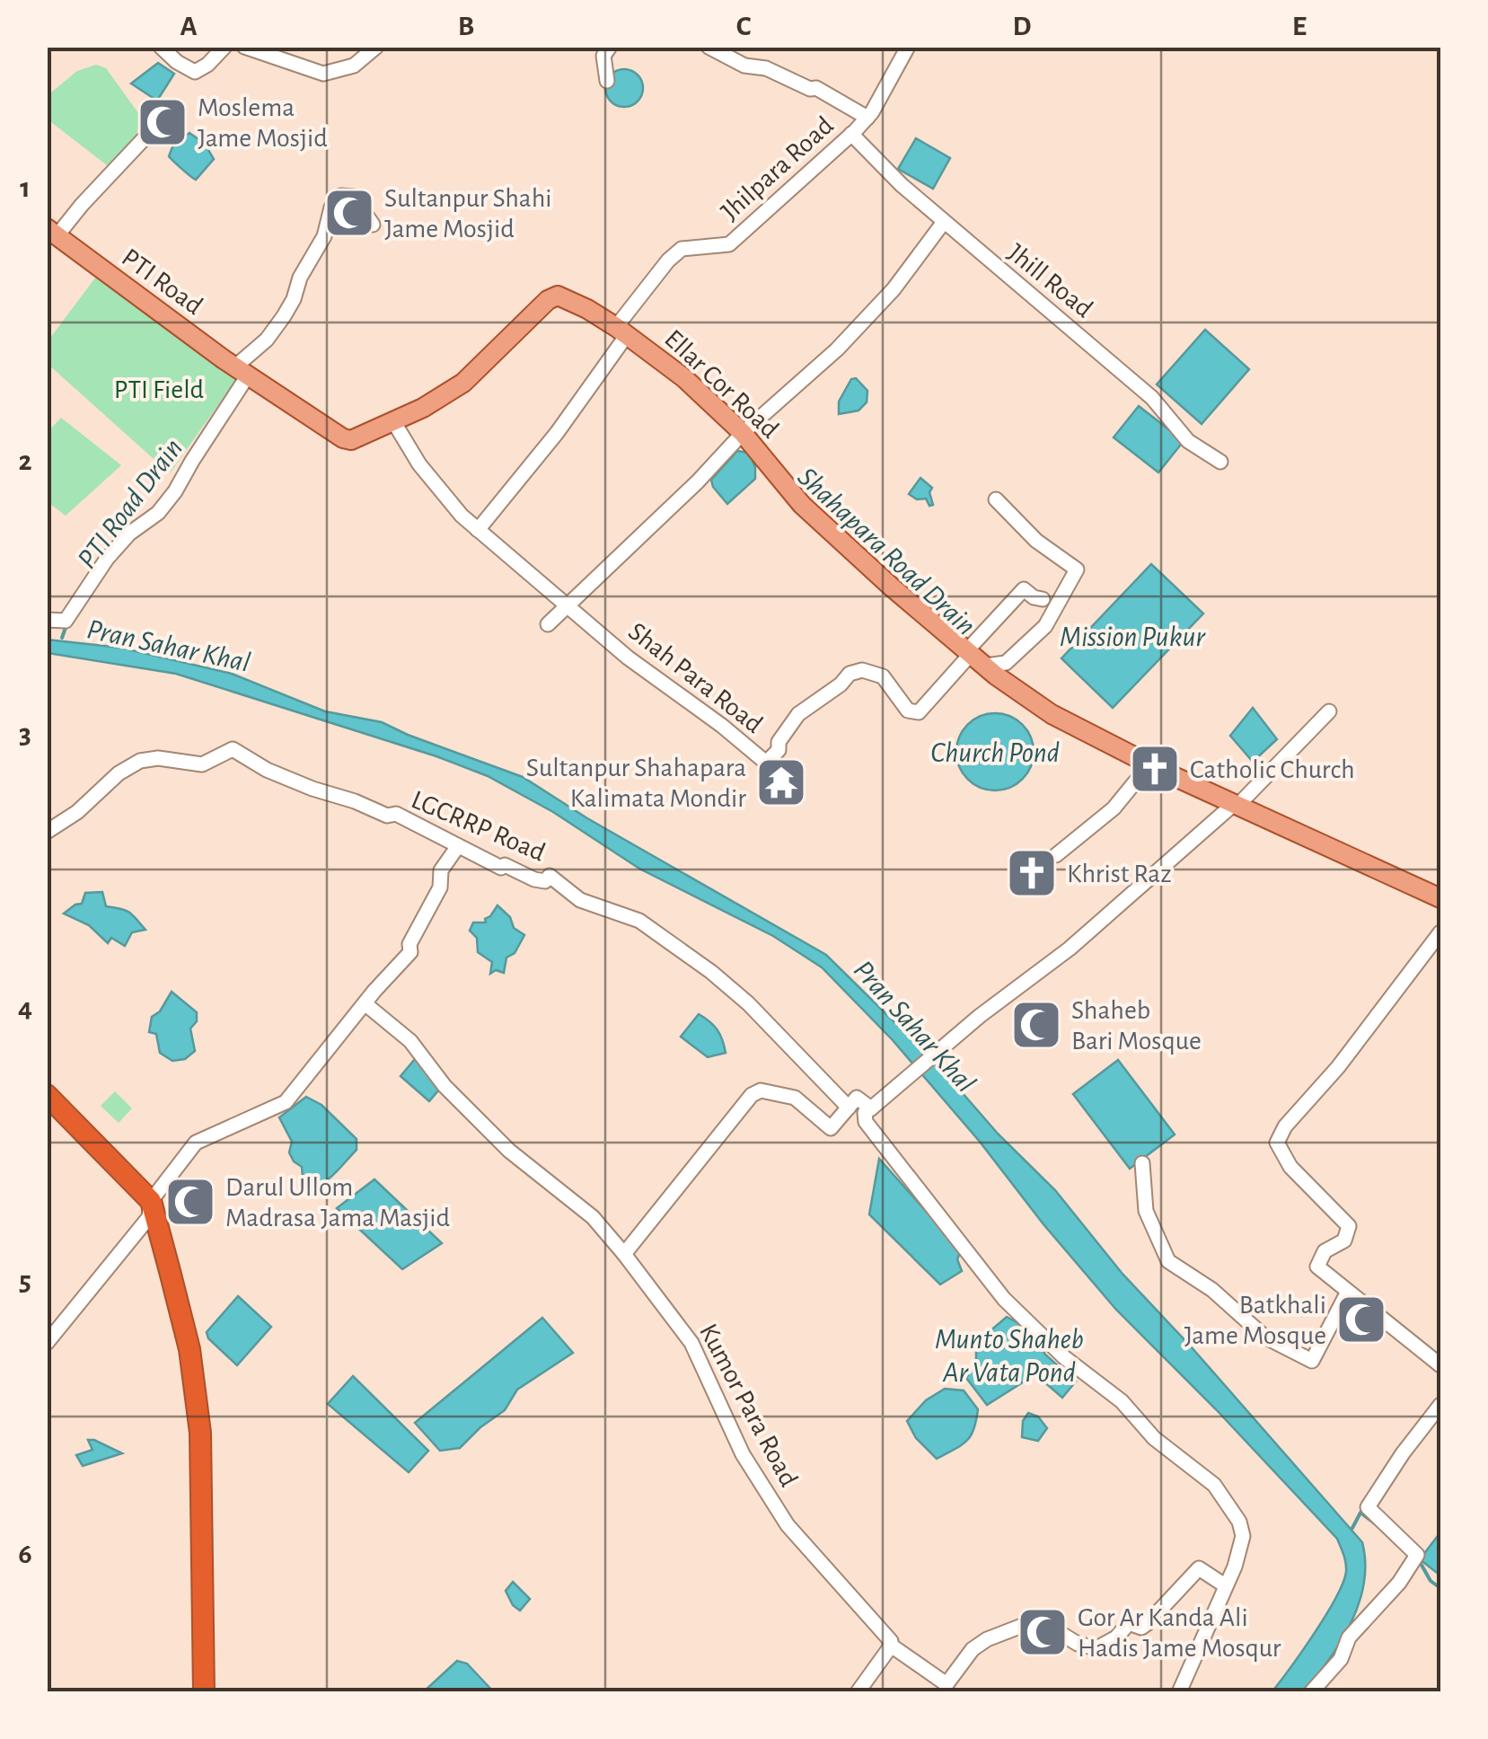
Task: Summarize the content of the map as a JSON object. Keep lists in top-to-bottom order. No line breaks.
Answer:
{"streets":{"main road":["PTI Road","Ellar Cor Road"],"street":["Jhilpara Road","Jhill Road","Shah Para Road","LGCRRP Road","Kumor Para Road"]},"crossings":[["Jhilpara Road","Jhill Road"],["Jhilpara Road","Ellar Cor Road"],["Jhilpara Road","Shah Para Road"],["PTI Road","Ellar Cor Road"],["PTI Road","Shah Para Road"],["Ellar Cor Road","Shah Para Road"]],"water":["PTI Road Drain","Shahapara Road Drain","Mission Pukur","Pran Sahar Khal","Church Pond","Munto Shaheb Ar Vata Pond"],"parks":["PTI Field"],"places":{"mosque":["Moslema Jame Mosjid","Sultanpur Shahi Jame Mosjid","Shaheb Bari Mosque","Darul Ullom Madrasa Jama Masjid","Batkhali Jame Mosque","Gor Ar Kanda Ali Hadis Jame Mosqur"],"church":["Catholic Church","Khrist Raz"],"temple":["Sultanpur Shahapara Kalimata Mondir"]},"grid":{"columns":["A","B","C","D","E"],"rows":["1","2","3","4","5","6"]}}
